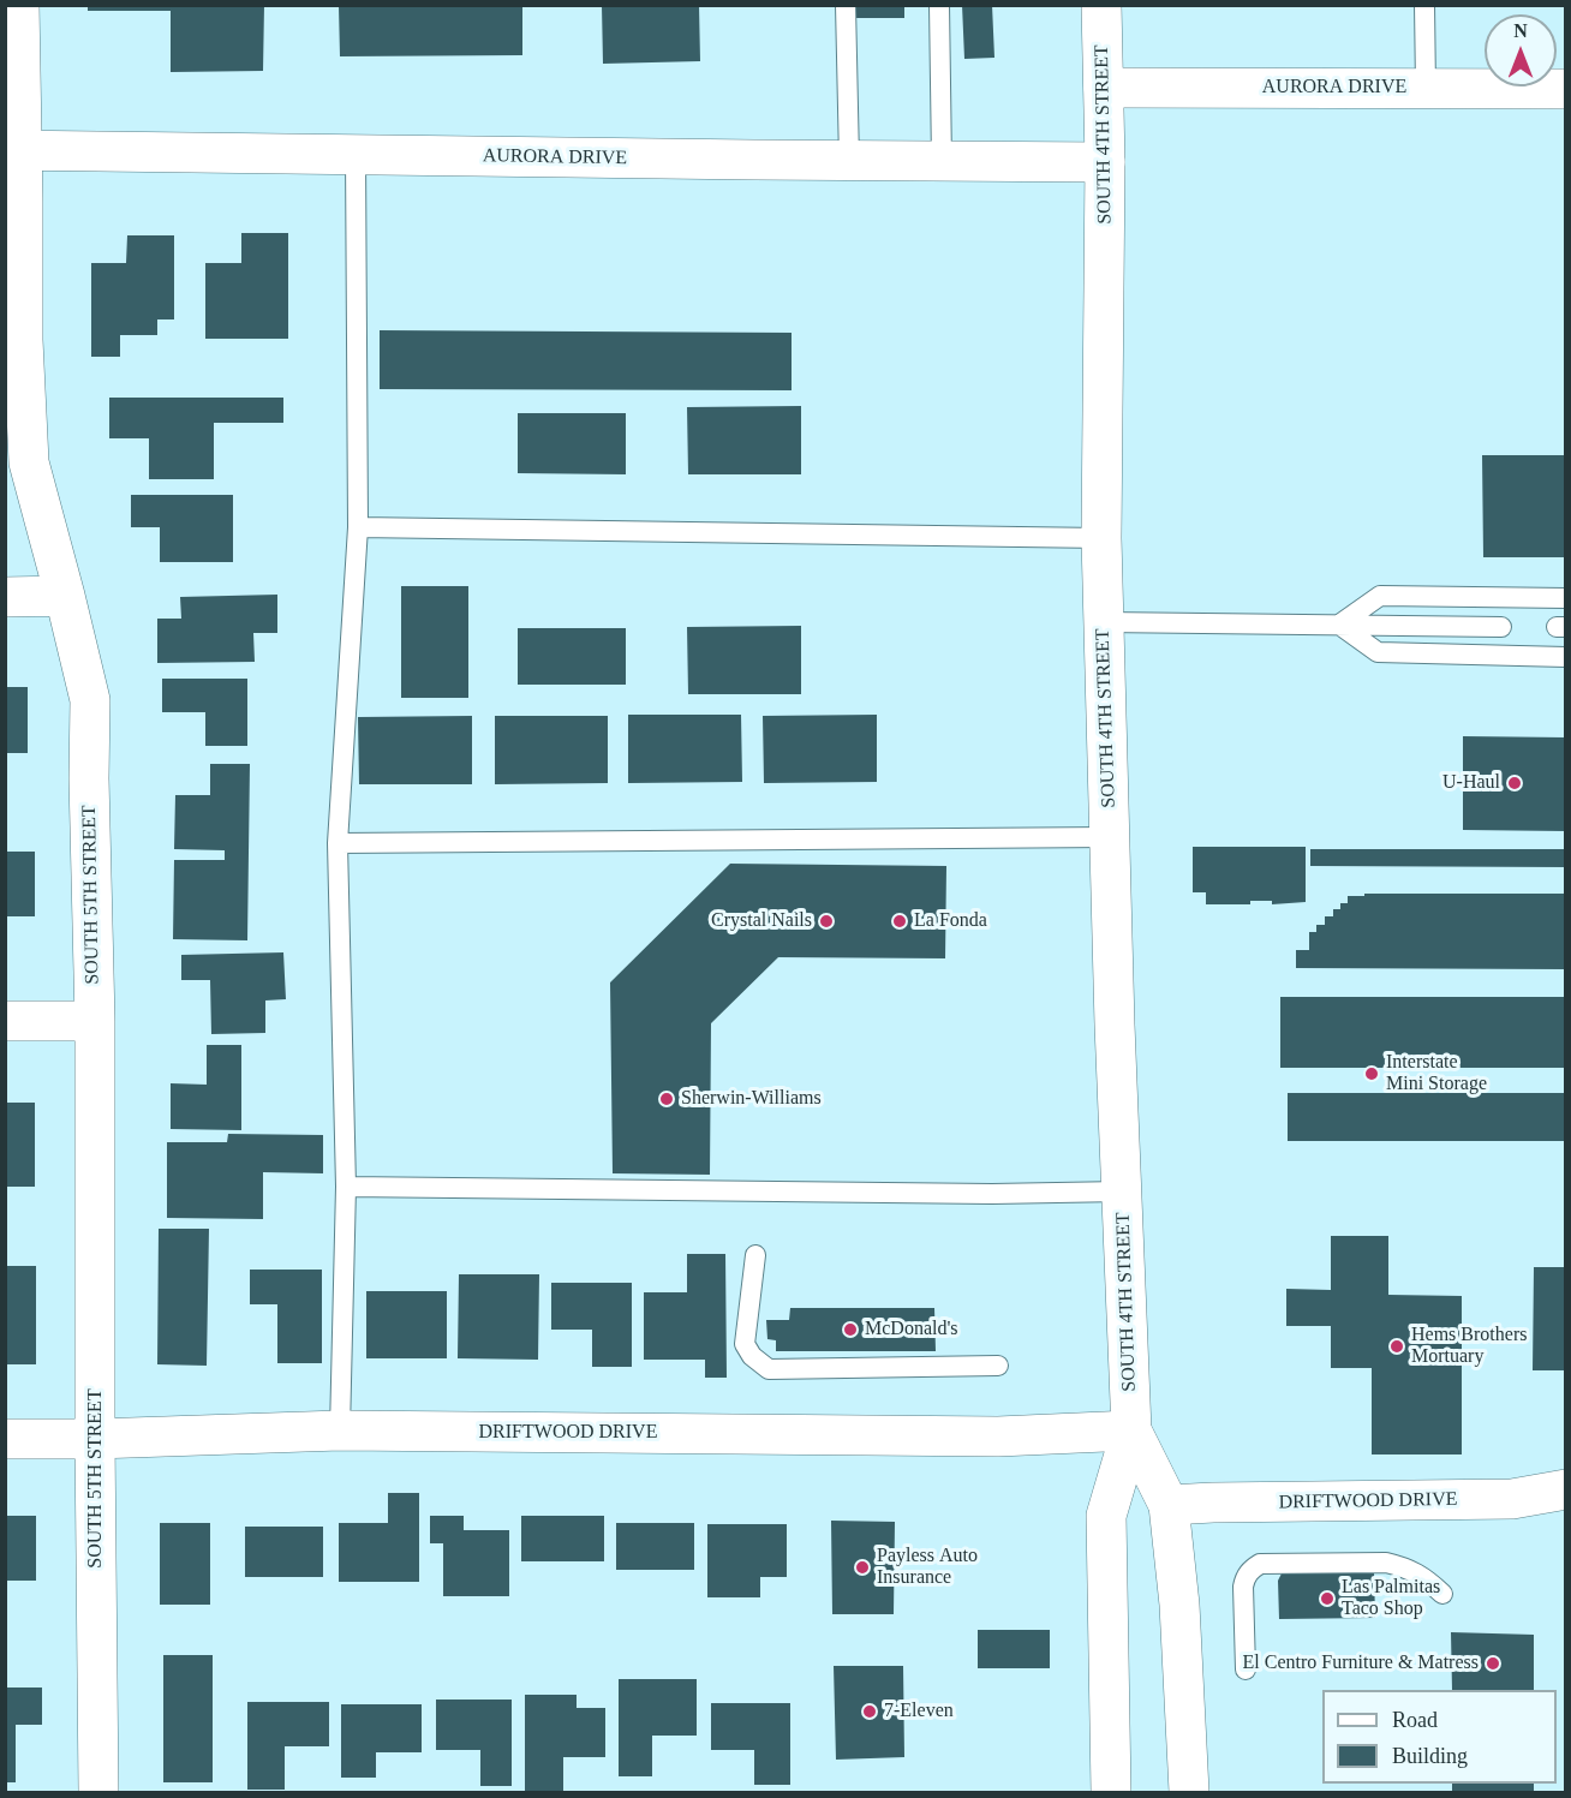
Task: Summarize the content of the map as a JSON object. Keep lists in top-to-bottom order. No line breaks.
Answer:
{"streets":{"street":["AURORA DRIVE","SOUTH 4TH STREET","SOUTH 5TH STREET","DRIFTWOOD DRIVE"]},"crossings":[["AURORA DRIVE","SOUTH 4TH STREET"],["AURORA DRIVE","SOUTH 5TH STREET"],["SOUTH 4TH STREET","DRIFTWOOD DRIVE"],["SOUTH 5TH STREET","DRIFTWOOD DRIVE"]],"places":["U-Haul","Crystal Nails","La Fonda","Interstate Mini Storage","Sherwin-Williams","McDonald's","Hems Brothers Mortuary","Payless Auto Insurance","Las Palmitas Taco Shop","El Centro Furniture & Matress","7-Eleven"],"legend":["Road","Building"],"north":"top"}
